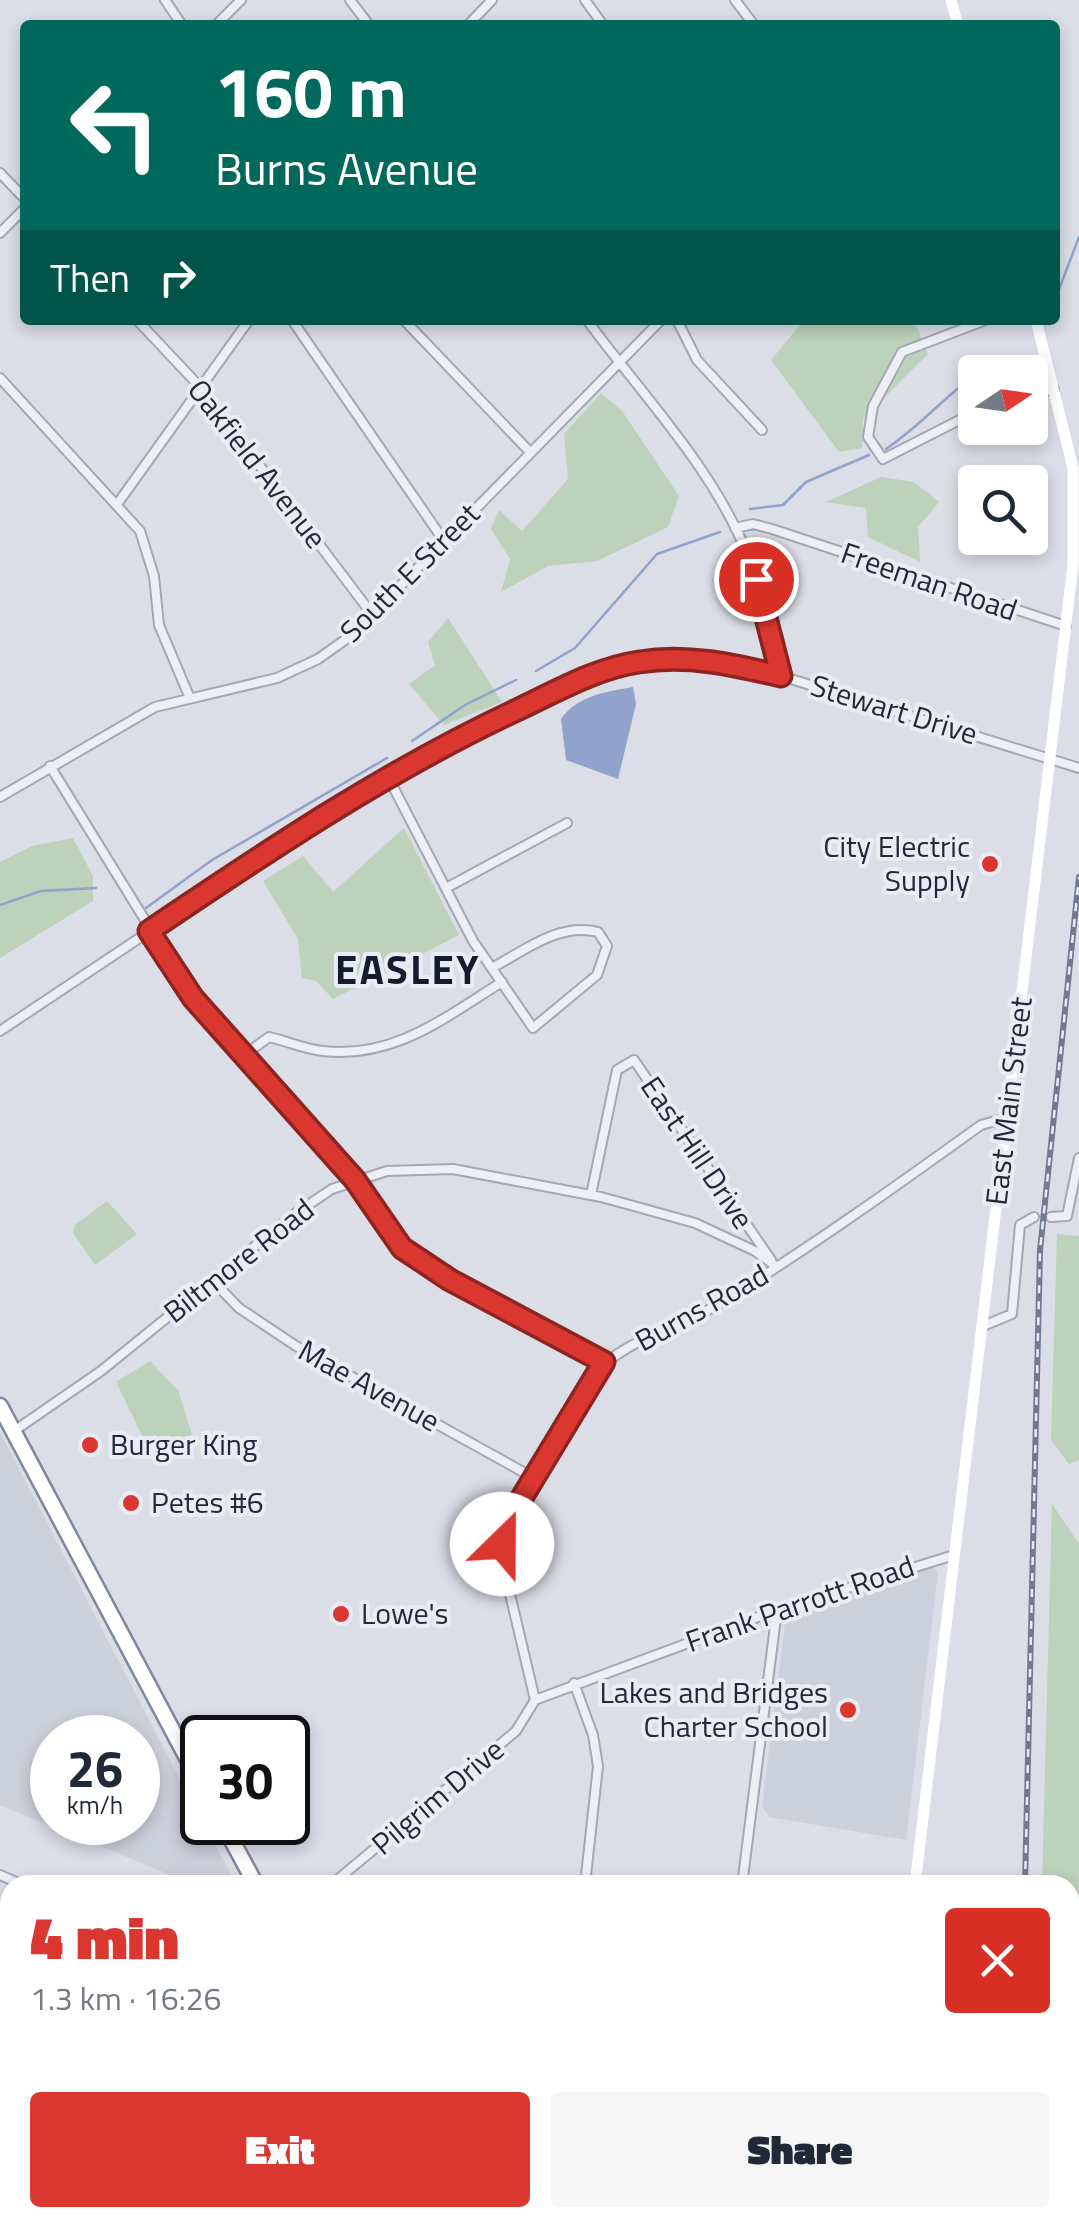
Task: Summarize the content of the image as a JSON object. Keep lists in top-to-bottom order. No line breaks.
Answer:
{"streets":{"main road":["East Main Street"],"street":["Oakfield Avenue","South E Street","Freeman Road","Stewart Drive","East Hill Drive","Biltmore Road","Burns Road","Mae Avenue","Frank Parrott Road","Pilgrim Drive"]},"crossings":[["Oakfield Avenue","South E Street"],["Freeman Road","East Main Street"],["Stewart Drive","East Main Street"],["East Main Street","Burns Road"],["East Main Street","Frank Parrott Road"],["East Hill Drive","Biltmore Road"],["East Hill Drive","Burns Road"],["Biltmore Road","Burns Road"],["Biltmore Road","Mae Avenue"],["Burns Road","Mae Avenue"],["Burns Road","Frank Parrott Road"],["Burns Road","Pilgrim Drive"],["Frank Parrott Road","Pilgrim Drive"]],"districts":["EASLEY"],"places":["City Electric Supply","Burger King","Petes #6","Lowe's","Lakes and Bridges Charter School"],"north":"right","page":{"turn":["160 m","Burns Avenue"],"then":"Then","speed":"26 km/h","limit":"30","heading":["4 min","1.3 km · 16:26"],"buttons":["Exit","Share"]}}
